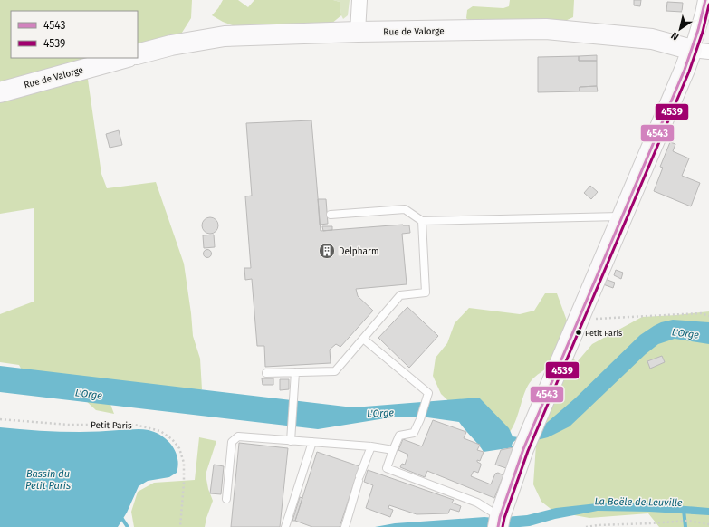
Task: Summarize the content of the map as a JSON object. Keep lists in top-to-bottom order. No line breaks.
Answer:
{"streets":{"street":["Rue de Valorge"],"path":["Petit Paris"]},"water":["L'Orge","Bassin du Petit Paris","La Boële de Leuville"],"places":{"building":["Delpharm"],"other":["Petit Paris"]},"lines":["transit line 4543","transit line 4539"],"legend":["4543","4539"],"north":"bottom left"}
